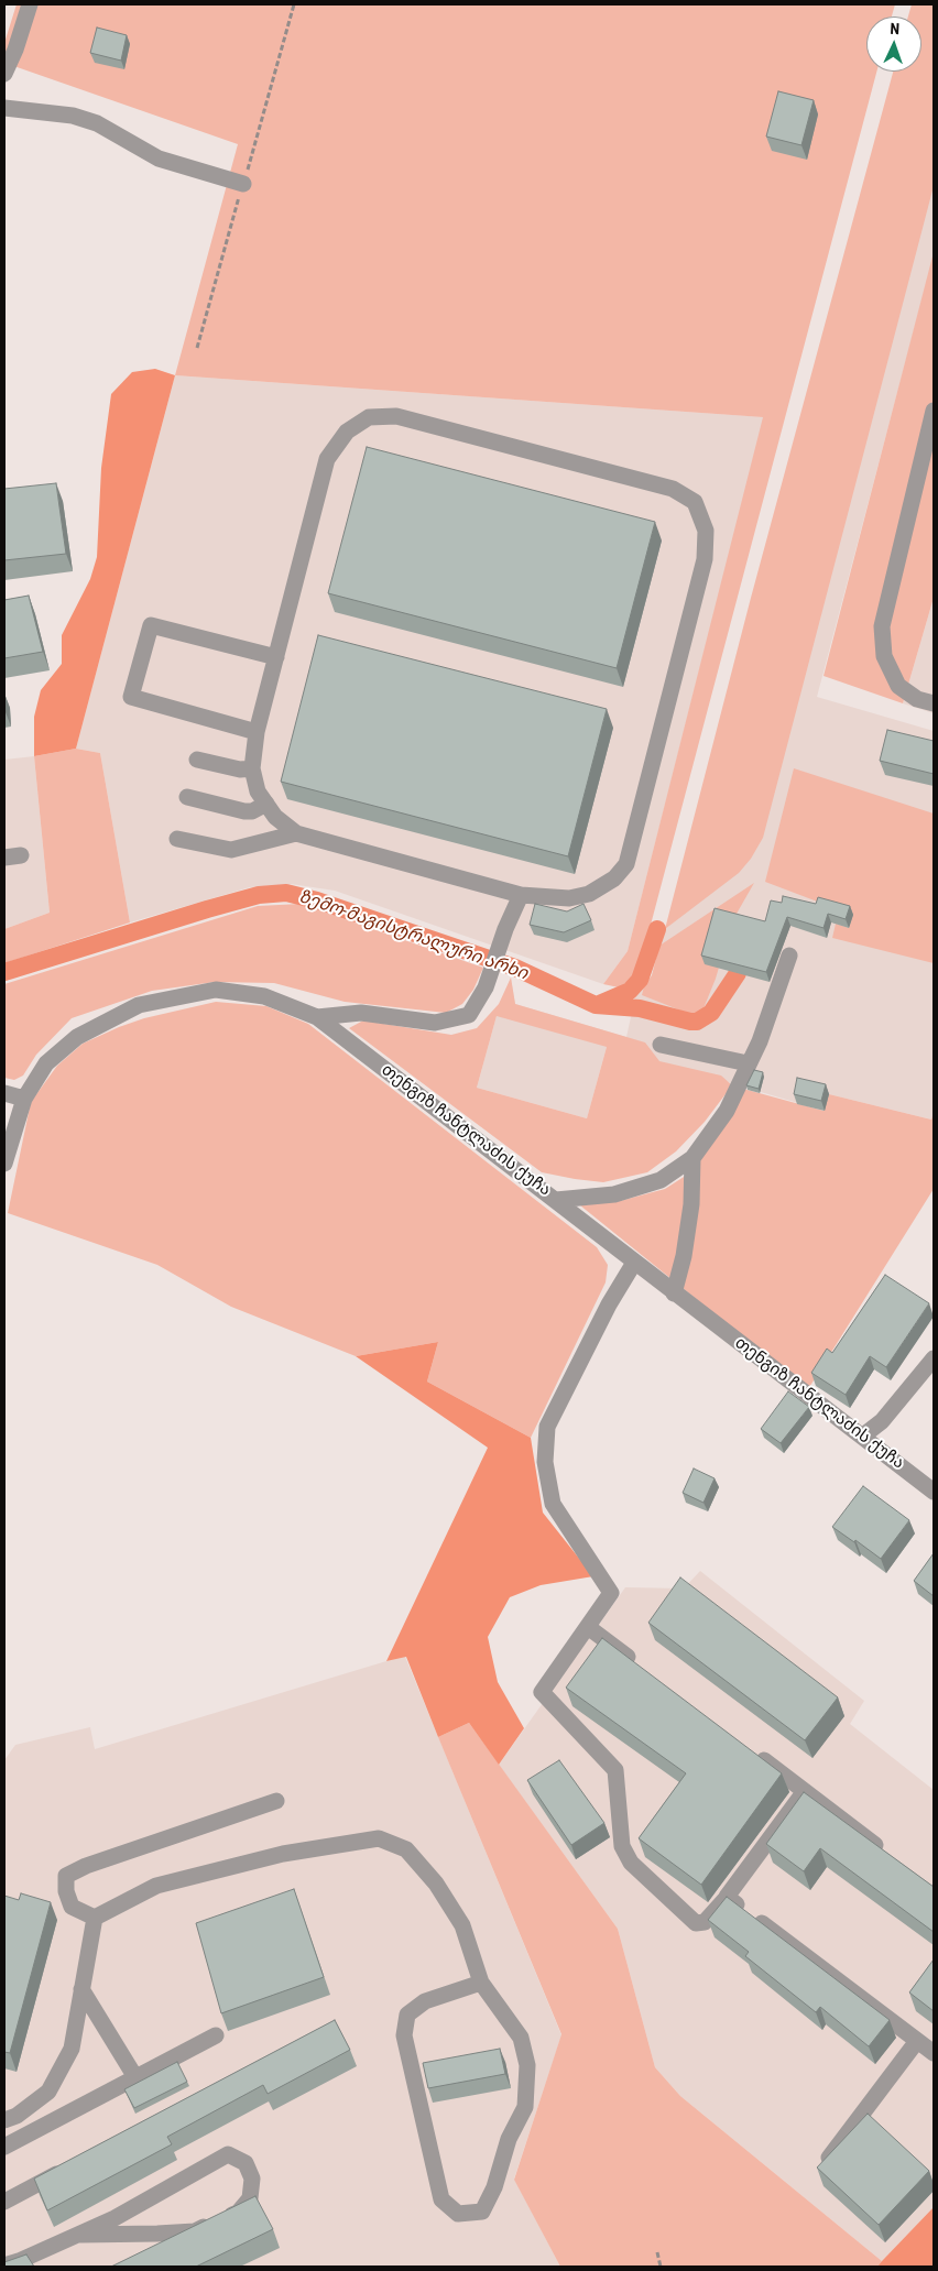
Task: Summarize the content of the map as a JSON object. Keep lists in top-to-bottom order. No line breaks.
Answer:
{"streets":{"street":["თენგიზ ჩანტლაძის ქუჩა"]},"water":["ზემო-მაგისტრალური არხი"],"north":"top"}
